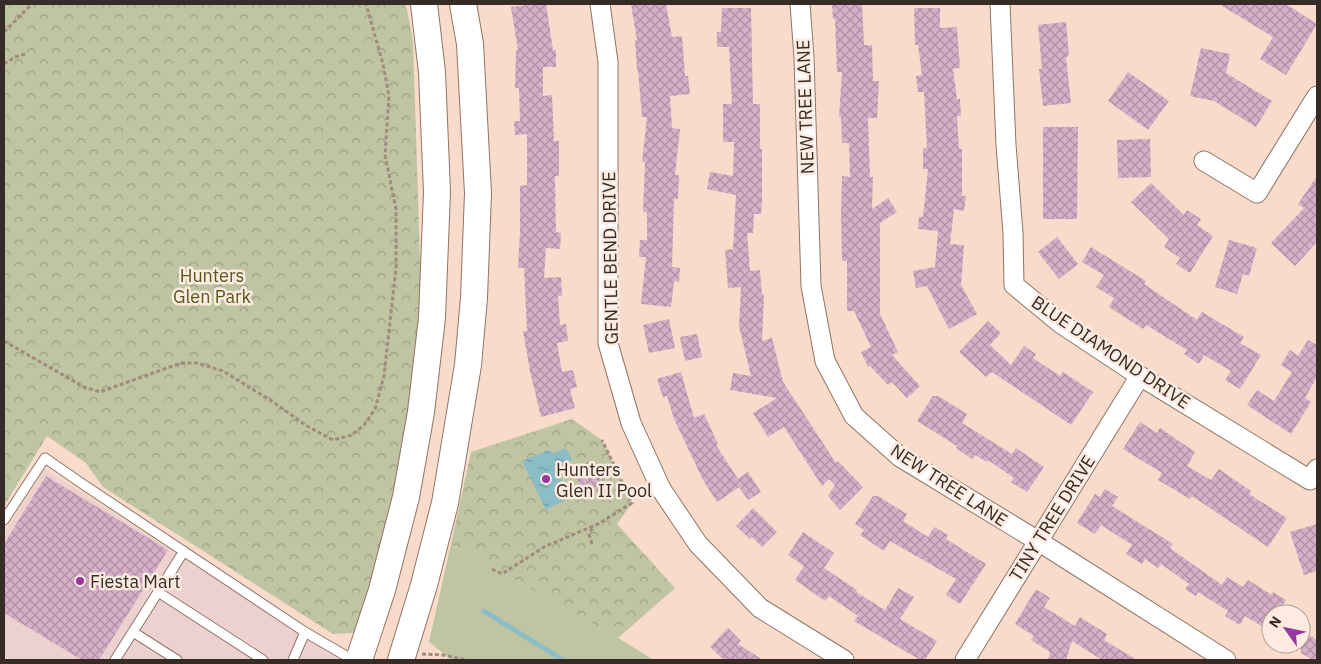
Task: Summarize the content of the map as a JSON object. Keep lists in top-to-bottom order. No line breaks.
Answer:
{"streets":{"street":["NEW TREE LANE","GENTLE BEND DRIVE","BLUE DIAMOND DRIVE","TINY TREE DRIVE"]},"crossings":[["NEW TREE LANE","TINY TREE DRIVE"],["BLUE DIAMOND DRIVE","TINY TREE DRIVE"]],"parks":["Hunters Glen Park"],"places":["Hunters Glen II Pool","Fiesta Mart"],"north":"top left"}
